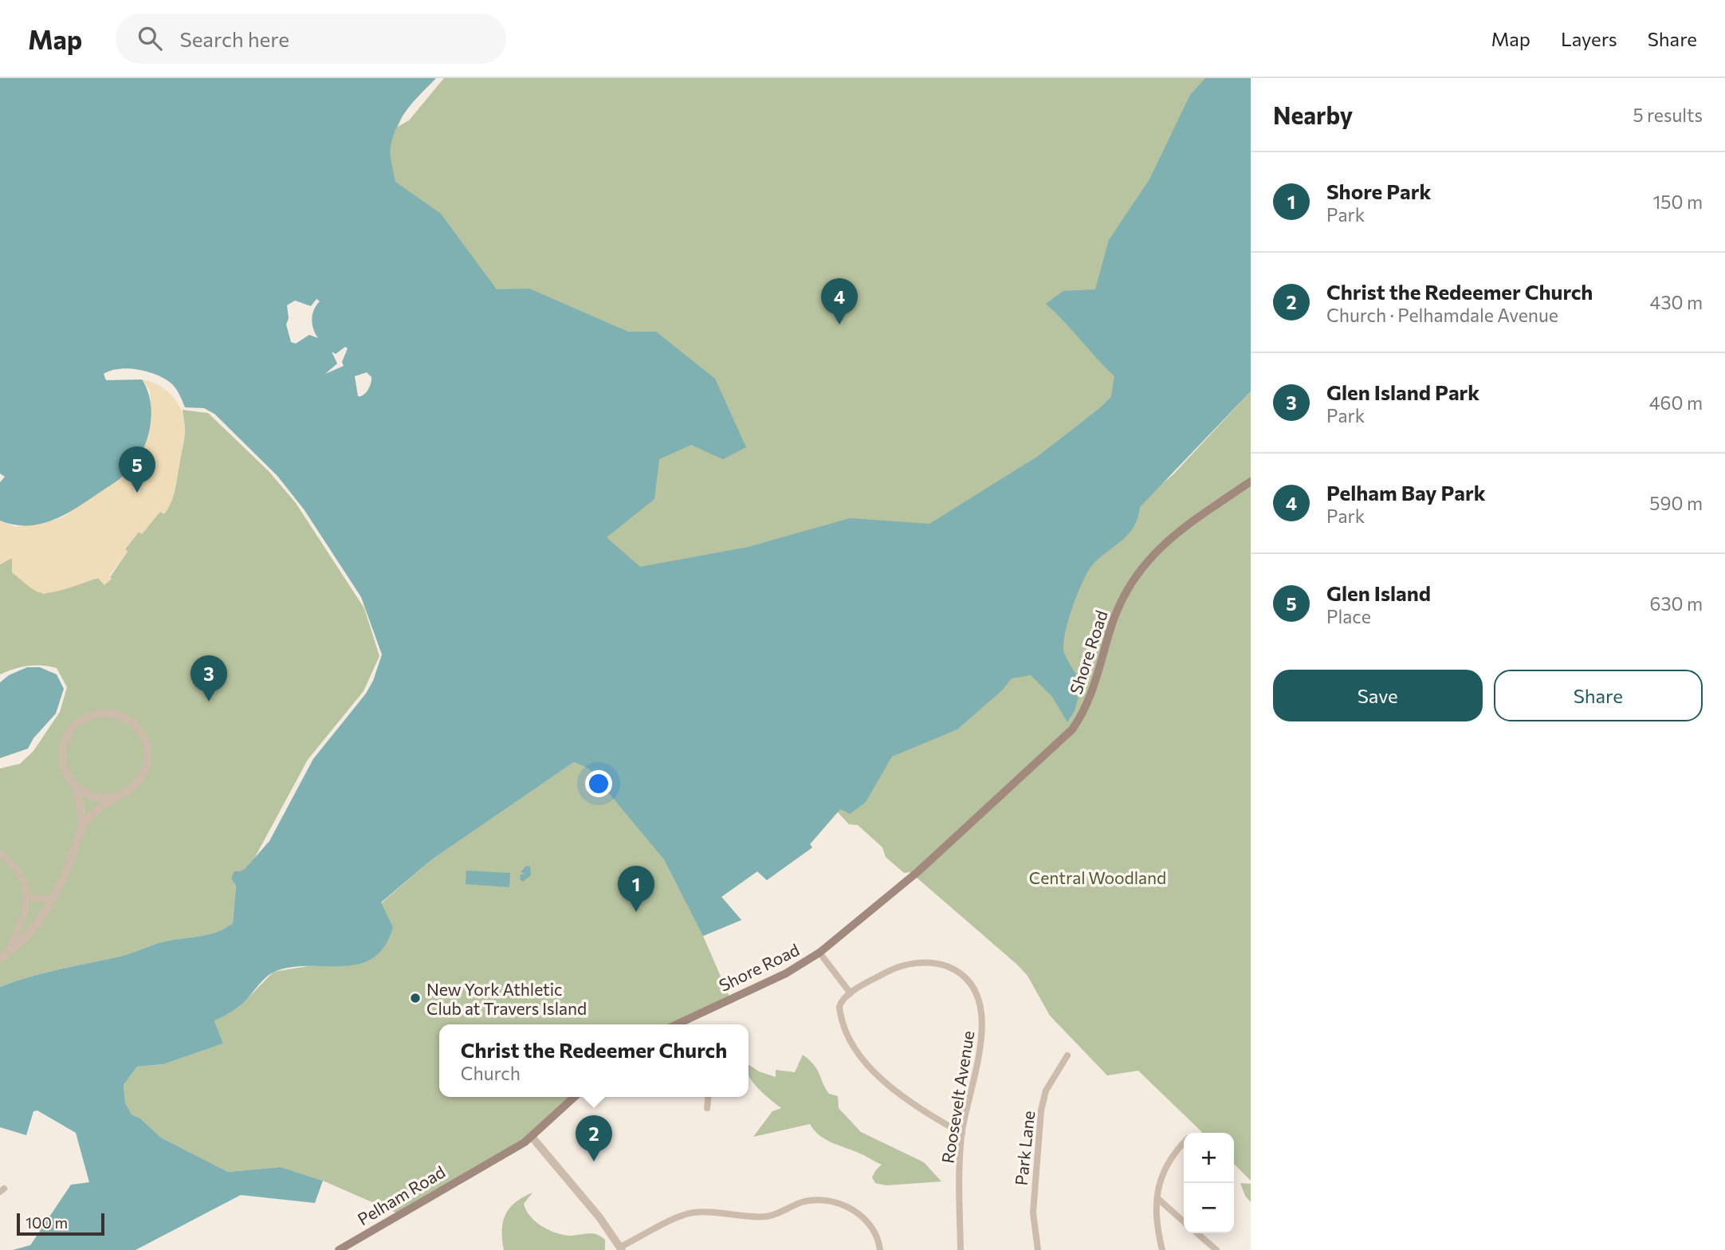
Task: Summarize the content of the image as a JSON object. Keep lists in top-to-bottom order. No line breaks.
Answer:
{"streets":{"main road":["Shore Road","Pelham Road"],"street":["Roosevelt Avenue","Park Lane"]},"parks":["Central Woodland"],"places":["New York Athletic Club at Travers Island"],"scale_bar":"100 m","page":{"header":"Map","search":"Search here","nav":["Map","Layers","Share"],"heading":["Nearby","5 results"],"list":[{"mark":"1","name":"Shore Park","note":"Park","value":"150 m"},{"mark":"2","name":"Christ the Redeemer Church","note":"Church · Pelhamdale Avenue","value":"430 m"},{"mark":"3","name":"Glen Island Park","note":"Park","value":"460 m"},{"mark":"4","name":"Pelham Bay Park","note":"Park","value":"590 m"},{"mark":"5","name":"Glen Island","note":"Place","value":"630 m"}],"pins":["4","5","3","1","2"],"buttons":["Save","Share"],"popup":["Christ the Redeemer Church","Church"],"map_buttons":["+","−"],"scale":"100 m"}}
